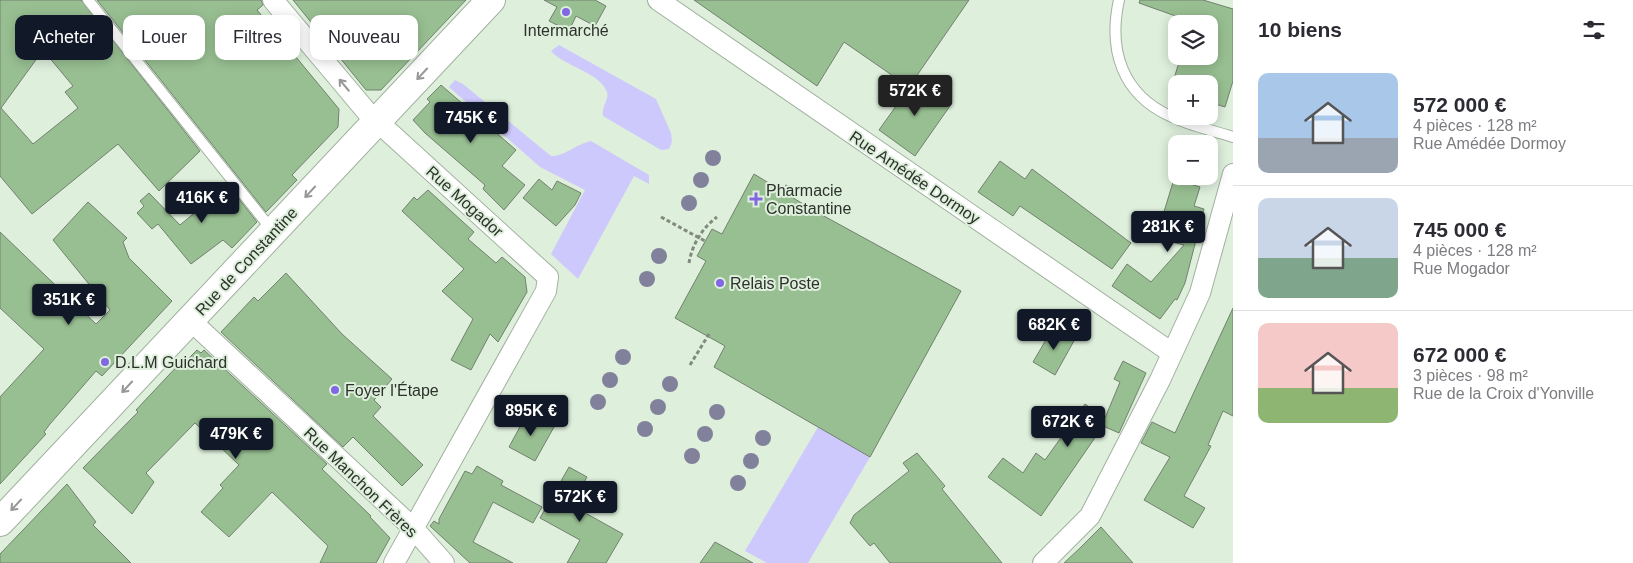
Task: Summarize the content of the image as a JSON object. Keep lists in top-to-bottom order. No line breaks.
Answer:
{"streets":{"street":["Rue Amédée Dormoy","Rue Mogador","Rue de Constantine","Rue Manchon Frères"]},"crossings":[["Rue Mogador","Rue de Constantine"],["Rue Mogador","Rue Manchon Frères"],["Rue de Constantine","Rue Manchon Frères"]],"one_way":["Rue de Constantine"],"places":{"other":["Intermarché","Relais Poste","D.L.M Guichard","Foyer l'Étape"],"health":["Pharmacie Constantine"]},"page":{"heading":"10 biens","map_buttons":["+","−"],"chip":["Acheter","Louer","Filtres","Nouveau"],"list":[{"name":"572 000 €","note":"4 pièces · 128 m² · Rue Amédée Dormoy"},{"name":"745 000 €","note":"4 pièces · 128 m² · Rue Mogador"},{"name":"672 000 €","note":"3 pièces · 98 m² · Rue de la Croix d'Yonville"}],"price":["572K €","745K €","416K €","281K €","351K €","682K €","895K €","672K €","479K €","572K €"]}}
